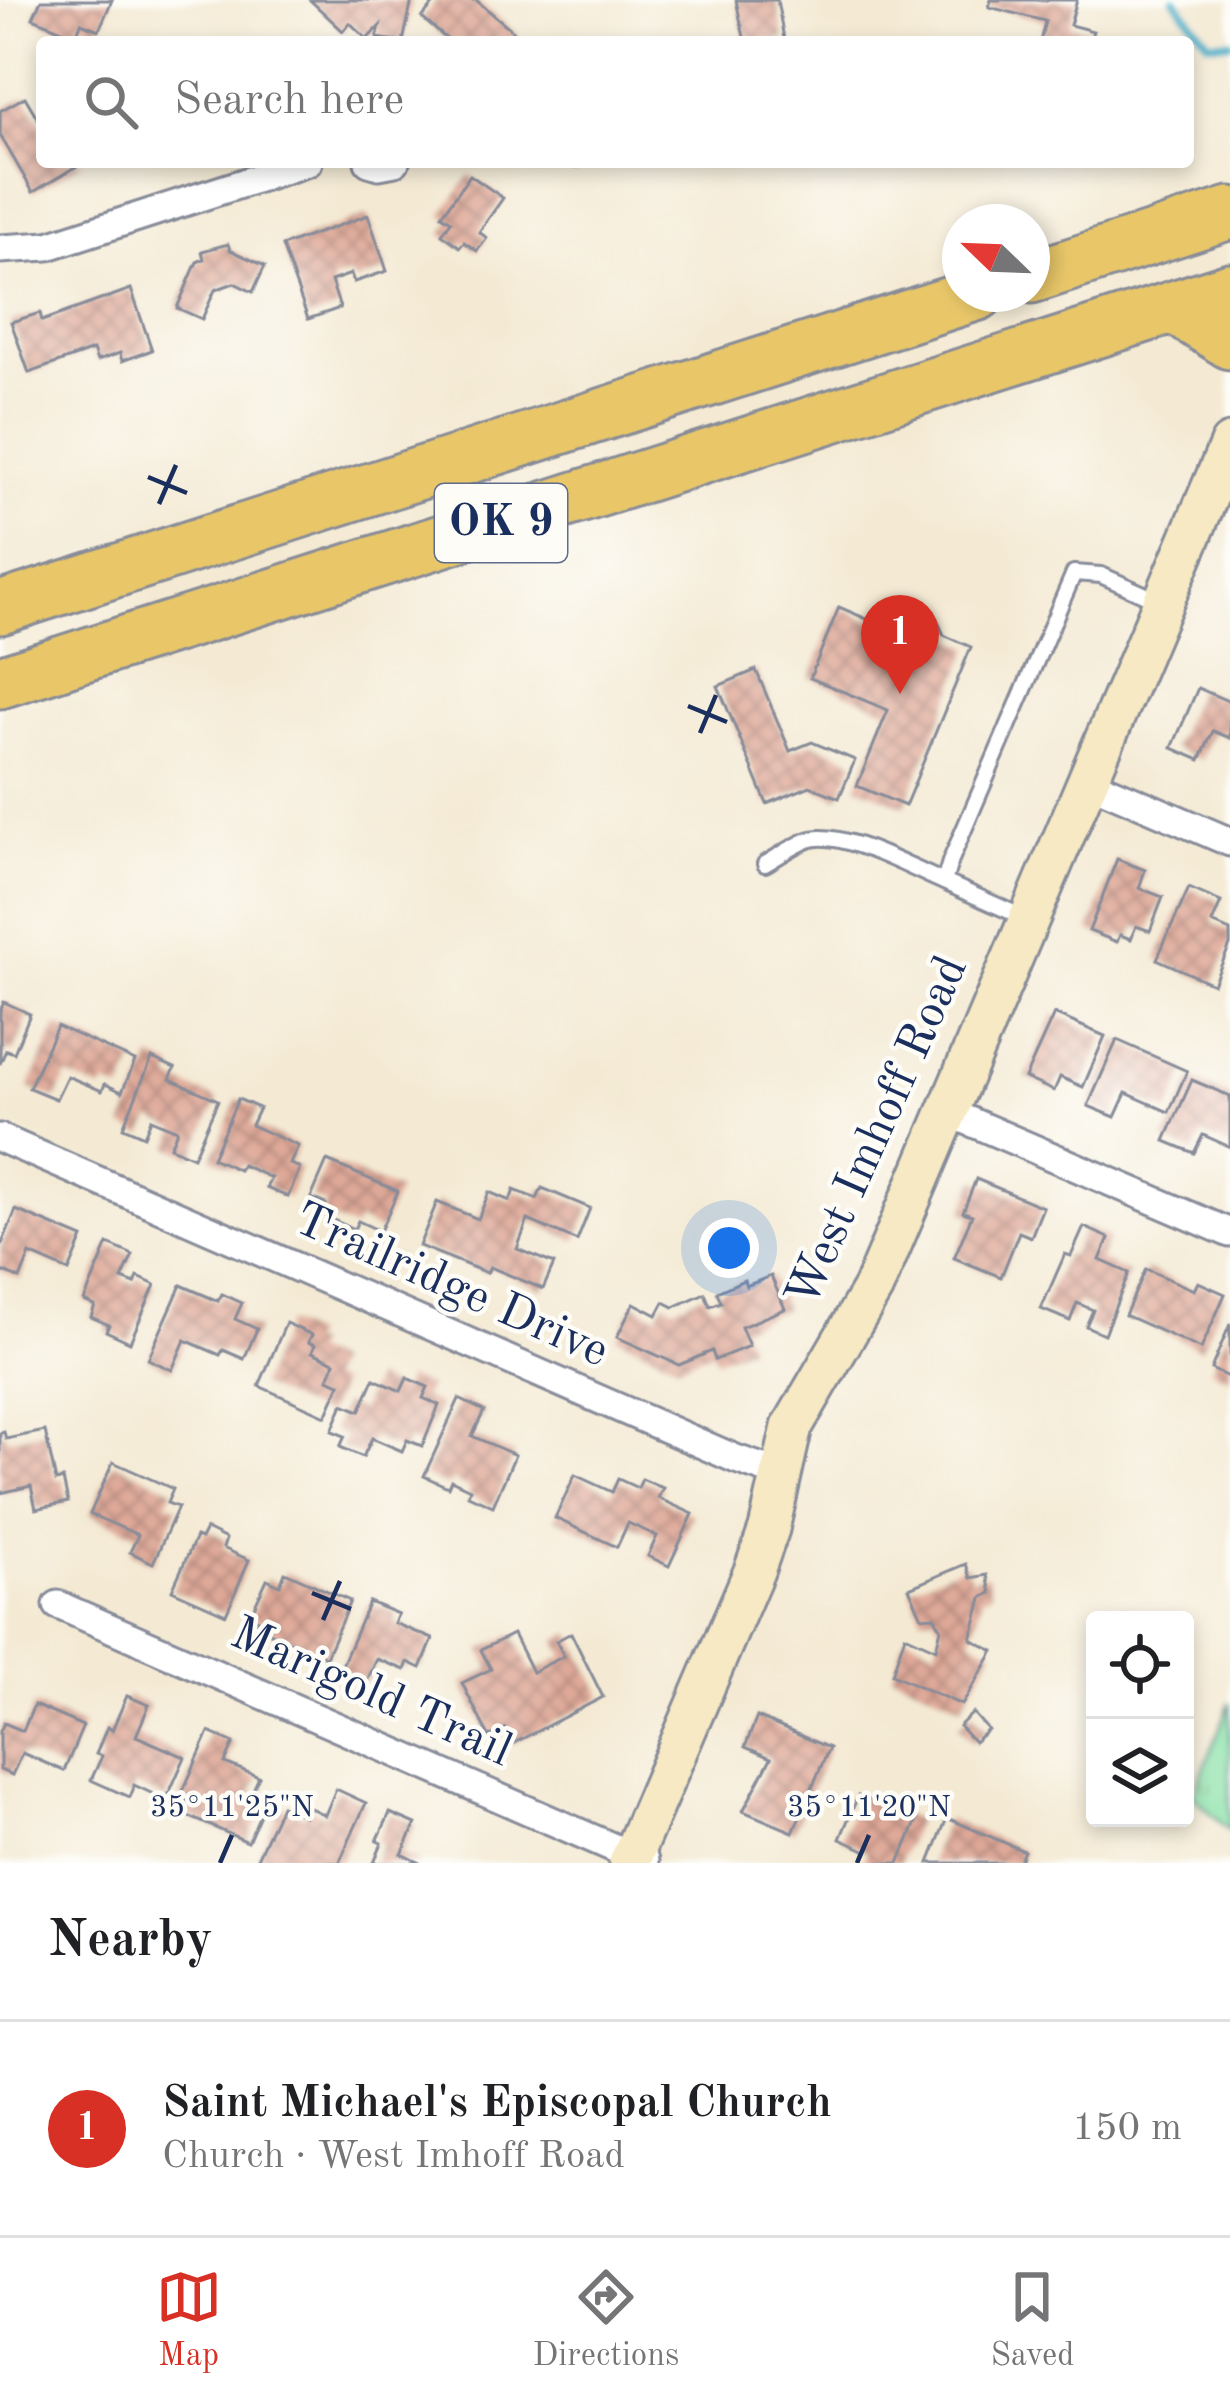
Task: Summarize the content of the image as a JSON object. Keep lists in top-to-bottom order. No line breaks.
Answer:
{"streets":{"highway":["OK 9"],"street":["West Imhoff Road","Trailridge Drive","Marigold Trail"]},"crossings":[["West Imhoff Road","Trailridge Drive"],["West Imhoff Road","Marigold Trail"]],"north":"top left","page":{"search":"Search here","pins":"1","heading":"Nearby","list":[{"mark":"1","name":"Saint Michael's Episcopal Church","note":"Church · West Imhoff Road","value":"150 m"}],"nav":["Map","Directions","Saved"]},"coordinates":["35°11'25\"N","35°11'20\"N"]}
